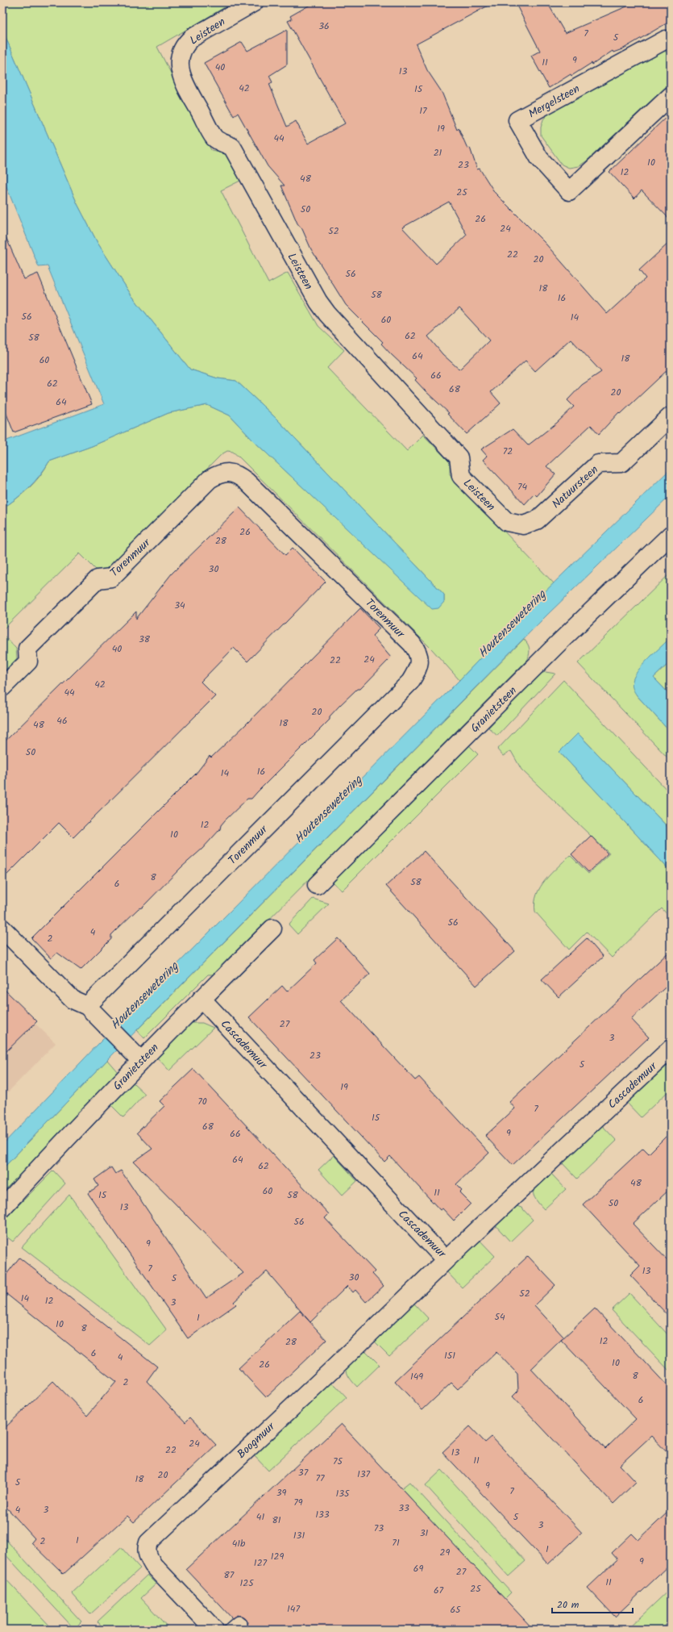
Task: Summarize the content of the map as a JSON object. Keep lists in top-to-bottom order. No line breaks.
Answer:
{"streets":{"street":["Leisteen","Mergelsteen","Natuursteen","Torenmuur","Granietsteen","Cascademuur","Boogmuur"]},"crossings":[["Leisteen","Natuursteen"],["Granietsteen","Cascademuur"],["Cascademuur","Boogmuur"]],"water":["Houtensewetering"],"house_numbers":["36","7","5","9","11","40","13","42","15","17","19","44","21","10","23","12","48","25","50","26","24","52","22","20","56","18","58","16","56","14","60","62","58","64","18","60","66","62","68","20","64","72","74","26","28","30","34","38","40","24","22","42","44","20","46","18","48","50","16","14","12","10","8","58","6","56","4","2","27","3","23","5","19","70","7","15","68","9","66","64","62","48","60","11","15","58","50","13","56","9","7","13","30","5","52","14","12","3","54","1","10","8","12","28","6","151","4","10","26","8","149","2","6","24","22","13","11","75","37","137","20","77","18","5","9","7","39","135","79","33","4","3","133","41","5","81","3","73","31","131","1","2","71","41b","1","29","129","9","127","69","27","87","11","125","25","67","147","65"],"scale_bar":"20 m"}
